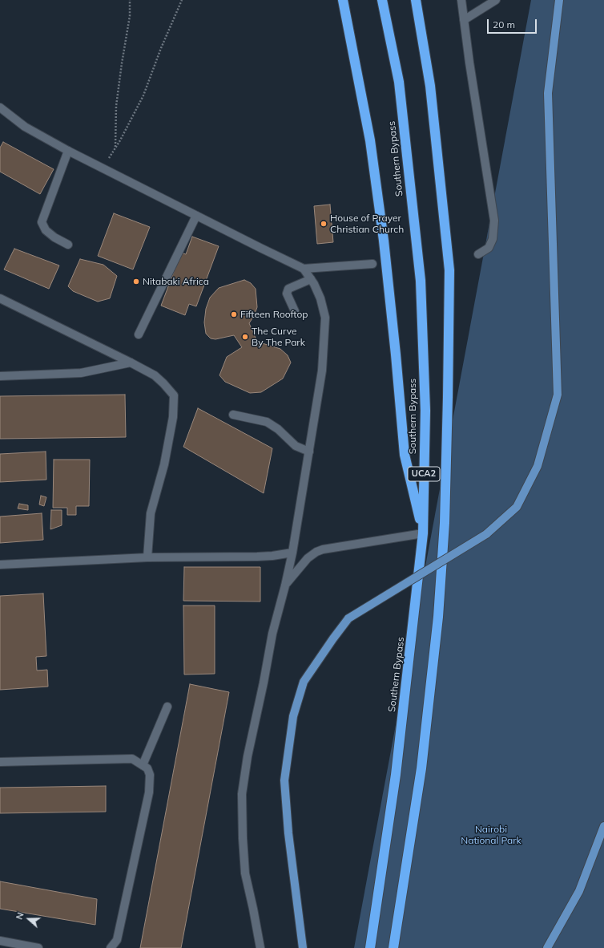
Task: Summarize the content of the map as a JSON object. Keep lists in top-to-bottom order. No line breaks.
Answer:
{"streets":{"highway":["Southern Bypass","UCA2"]},"parks":["Nairobi National Park"],"places":["House of Prayer Christian Church","Nitabaki Africa","Fifteen Rooftop","The Curve By The Park"],"scale_bar":"20 m","north":"left"}
